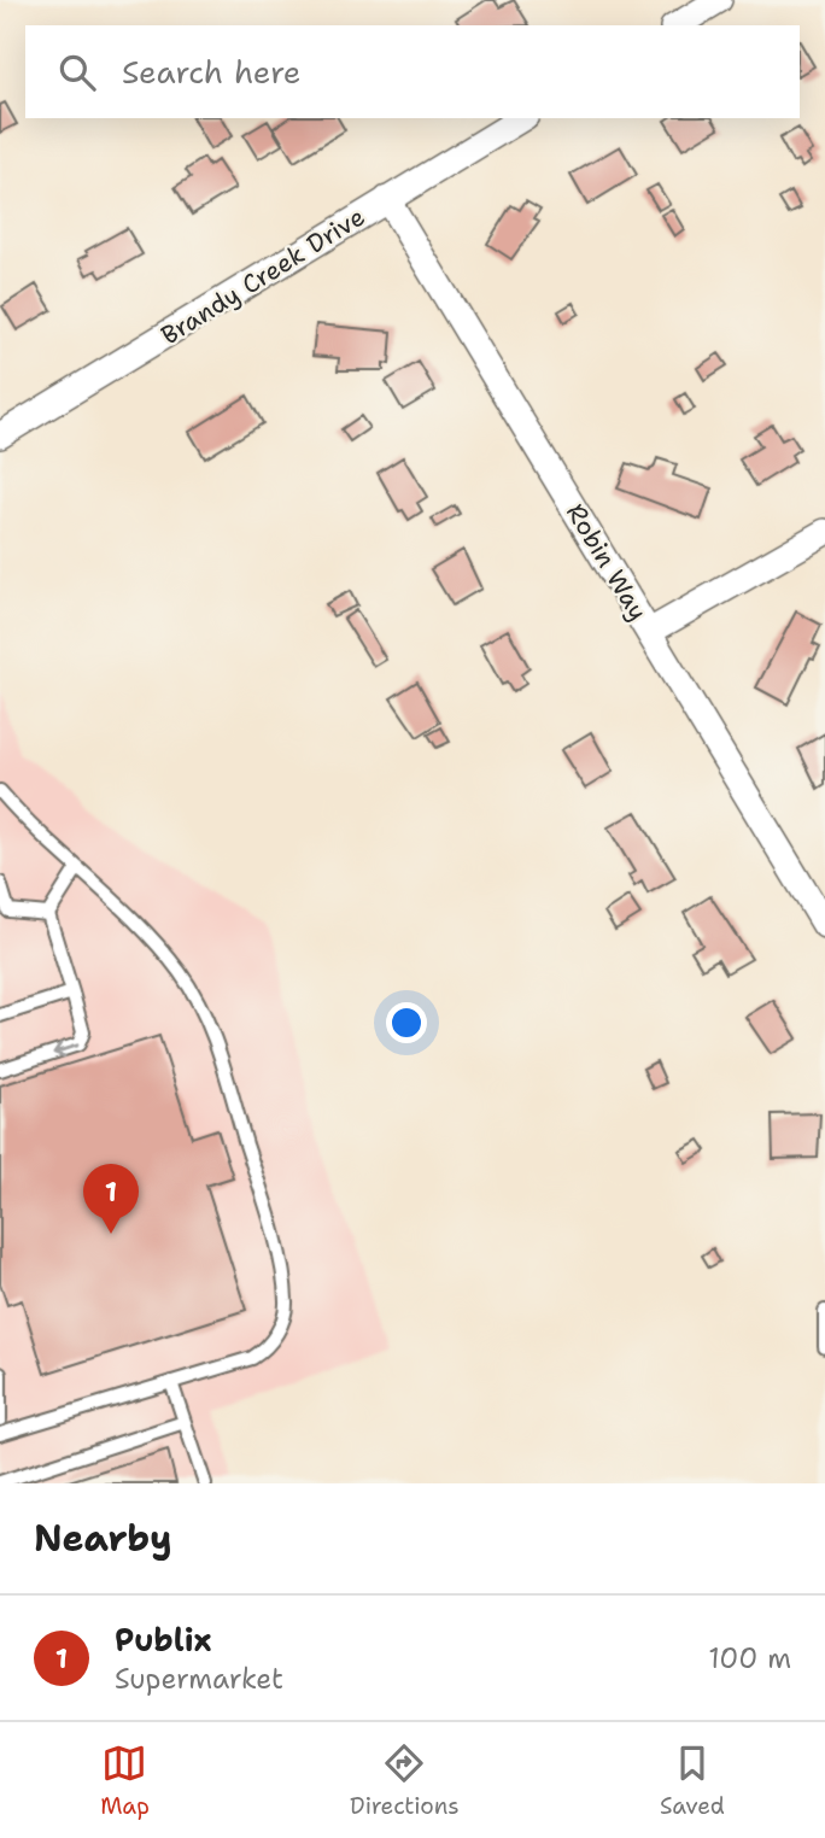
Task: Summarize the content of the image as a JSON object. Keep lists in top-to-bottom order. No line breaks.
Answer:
{"streets":{"street":["Brandy Creek Drive","Robin Way"]},"crossings":[["Brandy Creek Drive","Robin Way"]],"page":{"search":"Search here","pins":"1","heading":"Nearby","list":[{"mark":"1","name":"Publix","note":"Supermarket","value":"100 m"}],"nav":["Map","Directions","Saved"]}}
